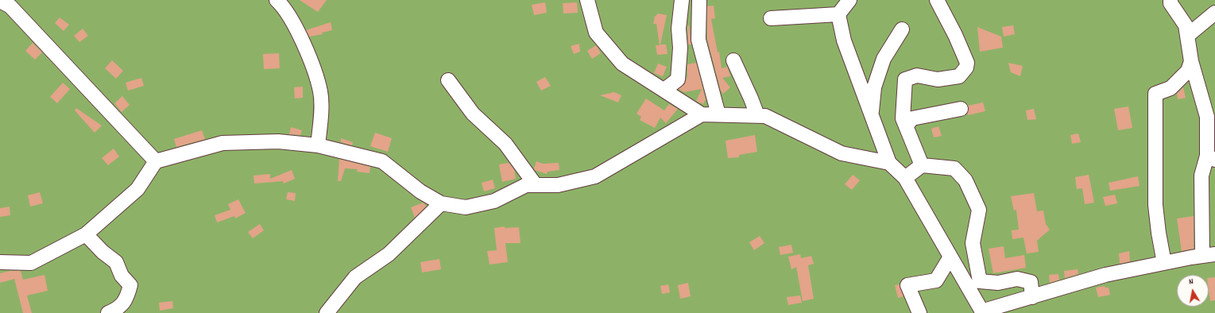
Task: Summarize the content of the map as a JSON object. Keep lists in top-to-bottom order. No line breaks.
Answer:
{"north":"top"}
